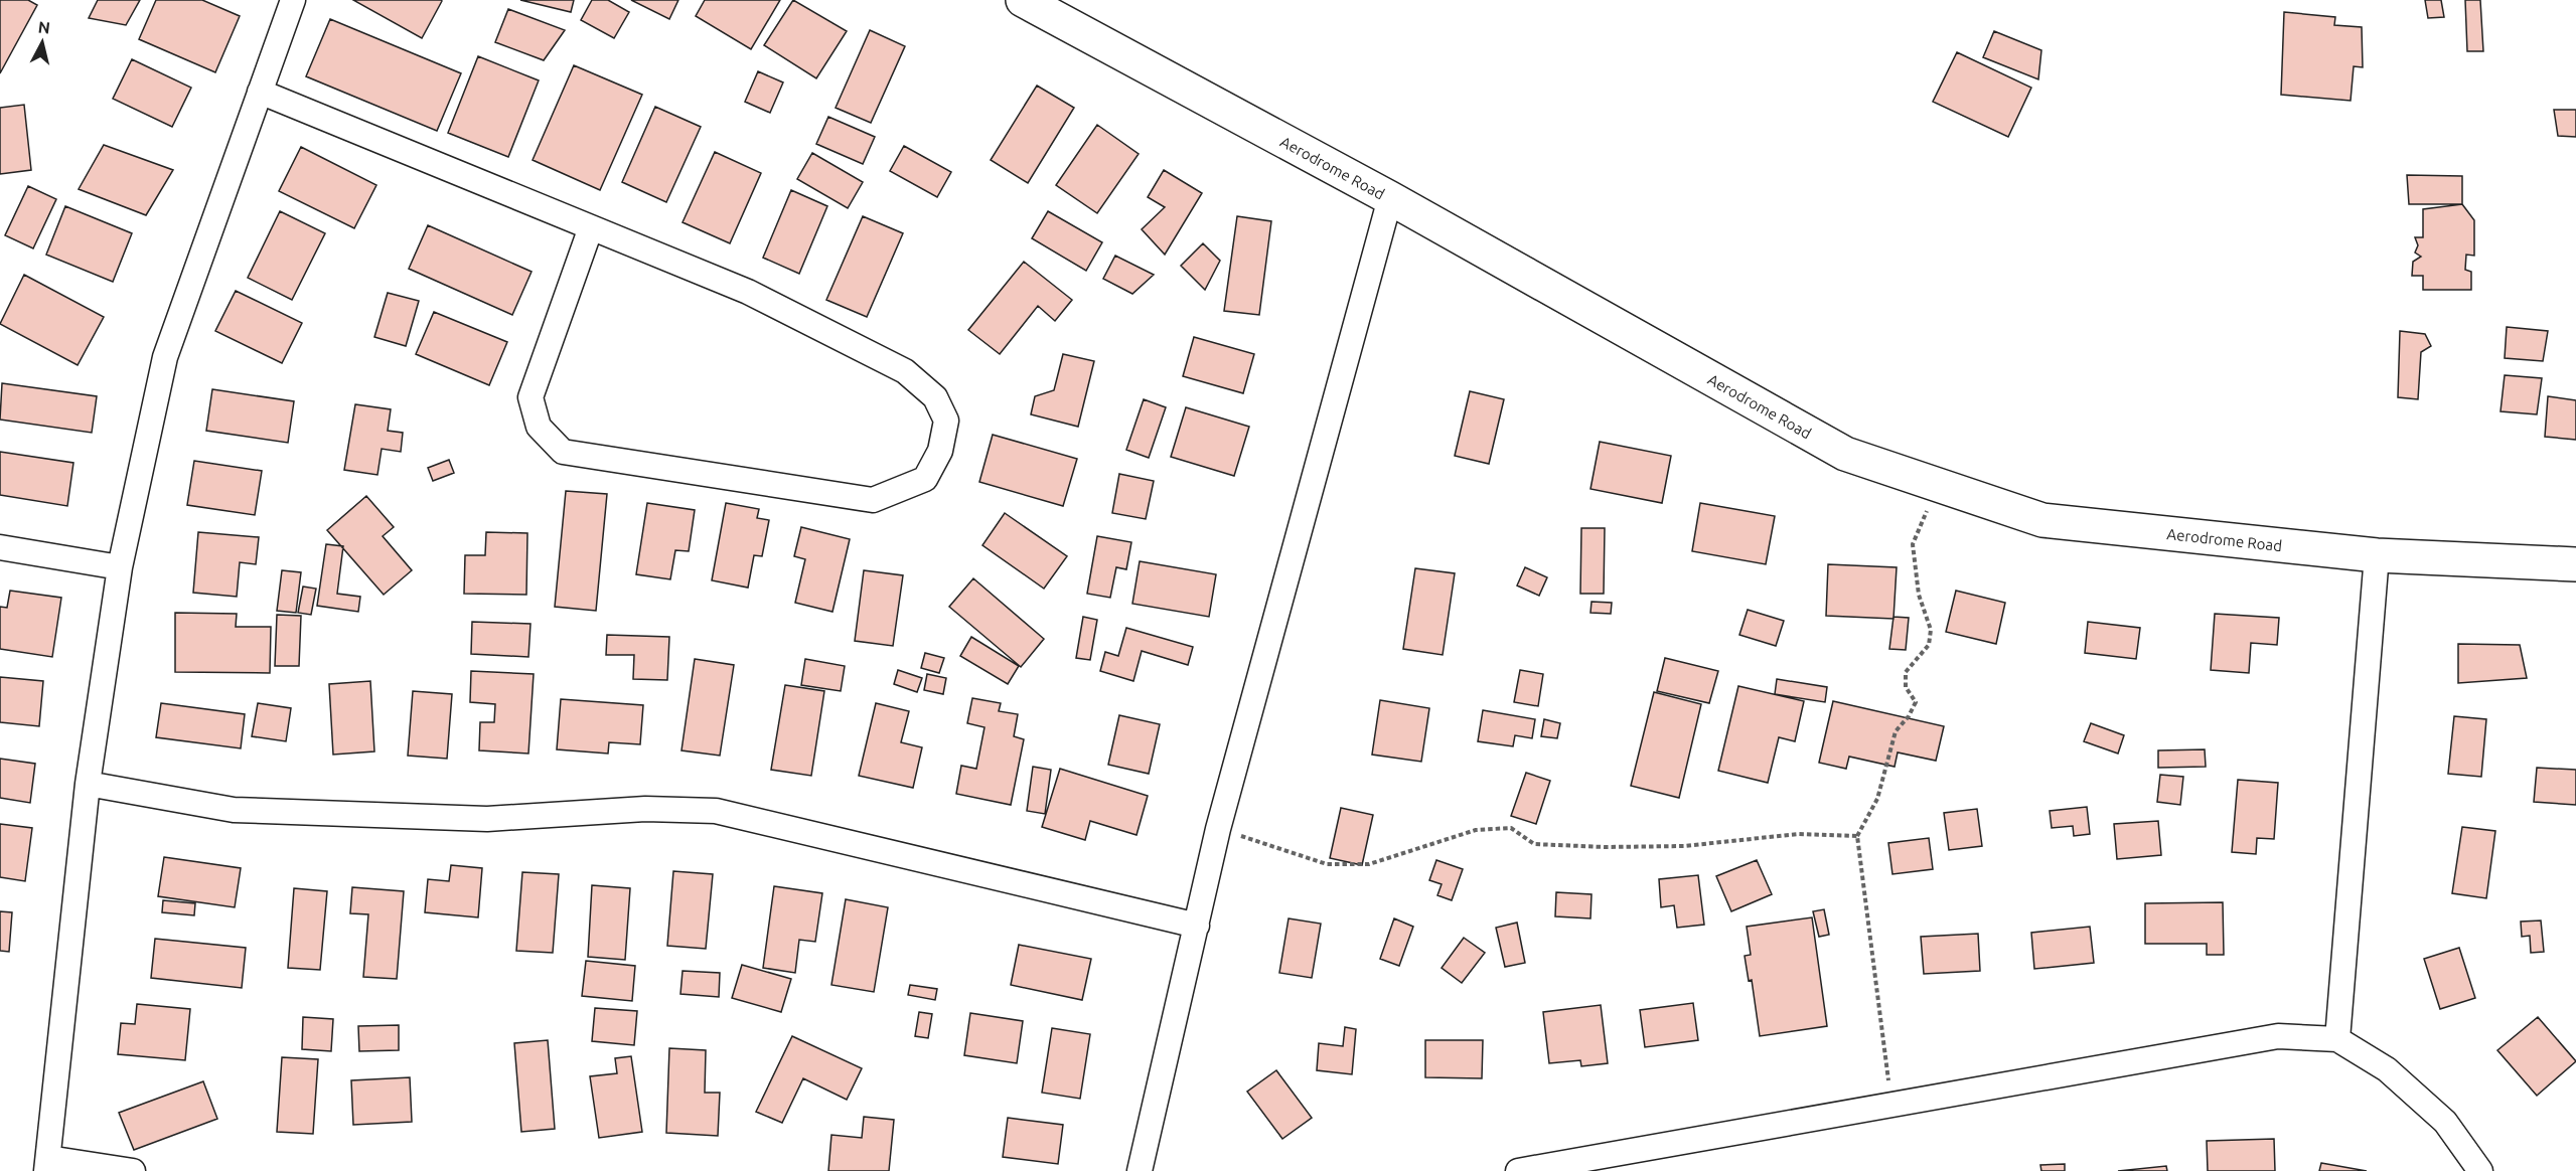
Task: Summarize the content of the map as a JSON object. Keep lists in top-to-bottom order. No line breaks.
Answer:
{"streets":{"street":["Aerodrome Road"]},"north":"top"}
